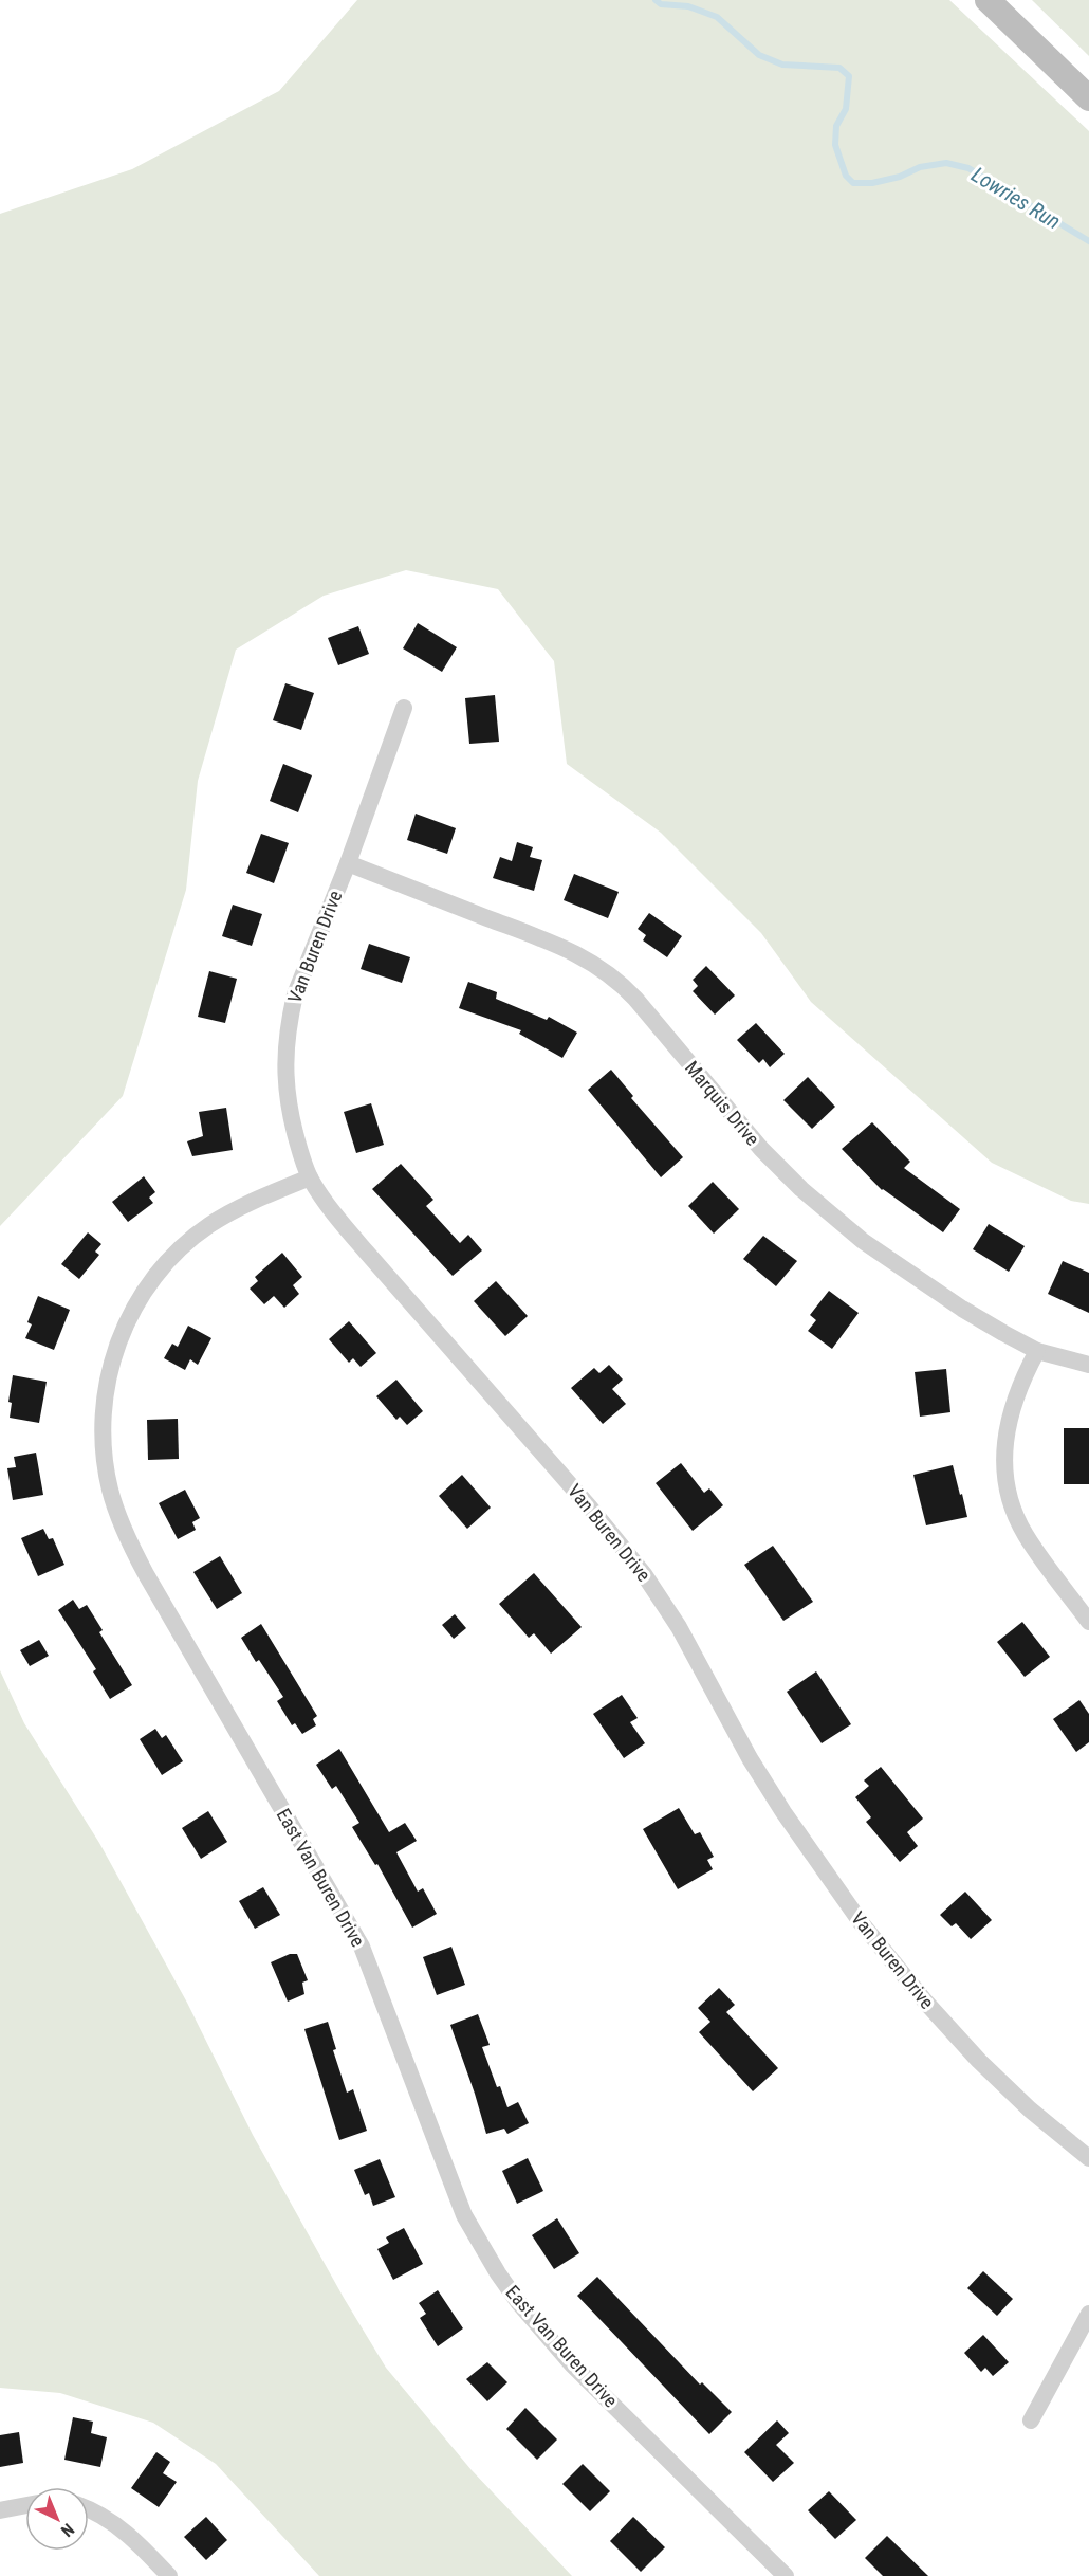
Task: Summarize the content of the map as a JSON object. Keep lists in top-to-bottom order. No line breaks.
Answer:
{"streets":{"street":["Van Buren Drive","Marquis Drive","East Van Buren Drive"]},"crossings":[["Van Buren Drive","Marquis Drive"],["Van Buren Drive","East Van Buren Drive"]],"water":["Lowries Run"],"north":"bottom right"}
